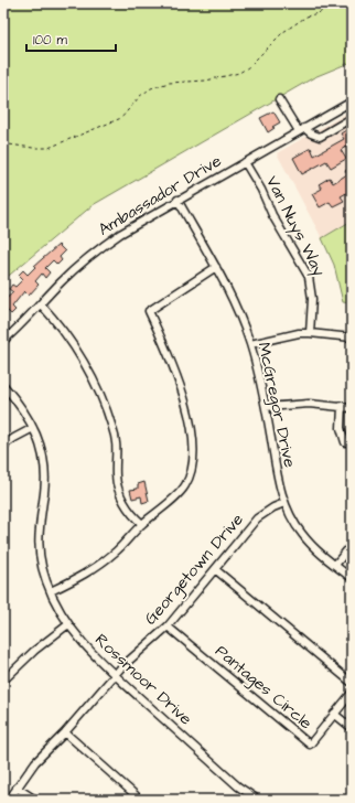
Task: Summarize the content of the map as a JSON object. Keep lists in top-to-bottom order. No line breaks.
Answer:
{"streets":{"street":["Ambassador Drive","Van Nuys Way","McGregor Drive","Georgetown Drive","Rossmoor Drive","Pantages Circle"]},"crossings":[["Ambassador Drive","Van Nuys Way"],["Ambassador Drive","McGregor Drive"],["McGregor Drive","Georgetown Drive"],["Georgetown Drive","Rossmoor Drive"],["Georgetown Drive","Pantages Circle"]],"scale_bar":"100 m"}
